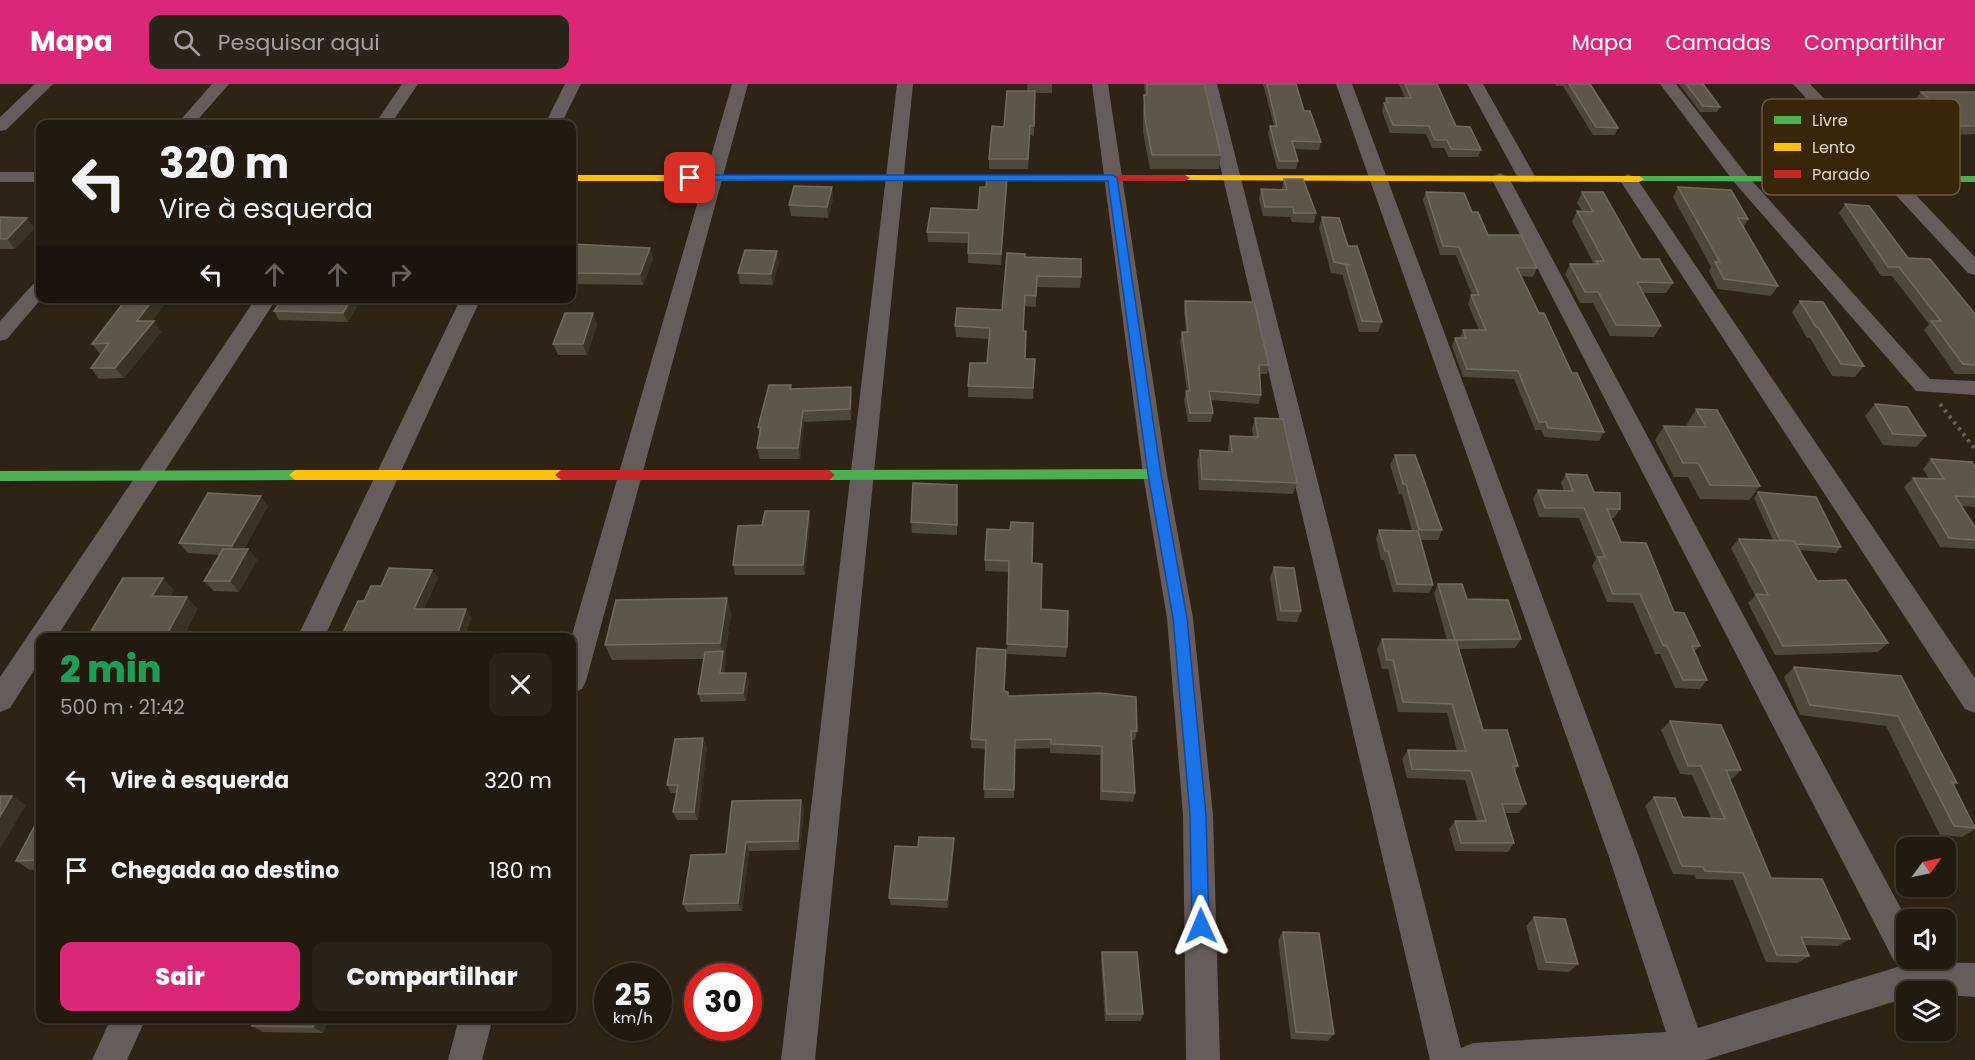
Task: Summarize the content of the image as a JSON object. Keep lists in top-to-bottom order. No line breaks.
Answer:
{"legend":["Livre","Lento","Parado"],"north":"top right","page":{"header":"Mapa","search":"Pesquisar aqui","nav":["Mapa","Camadas","Compartilhar"],"turn":["320 m","Vire à esquerda"],"heading":["2 min","500 m · 21:42"],"list":[{"name":"Vire à esquerda","value":"320 m"},{"name":"Chegada ao destino","value":"180 m"}],"buttons":["Sair","Compartilhar"],"speed":"25 km/h","limit":"30"}}
